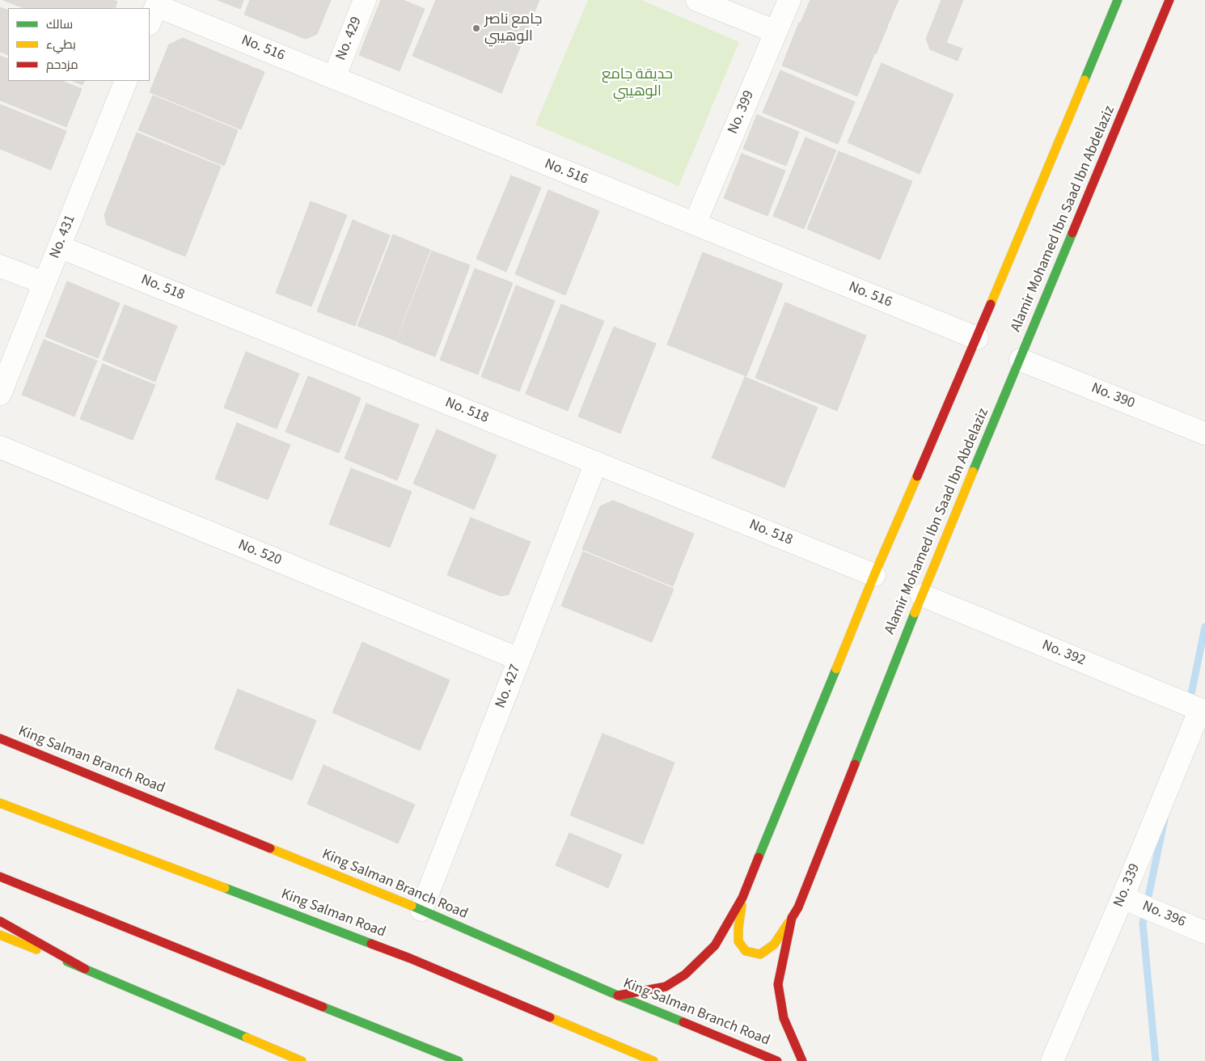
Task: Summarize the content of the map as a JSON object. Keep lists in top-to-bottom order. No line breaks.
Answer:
{"streets":{"main road":["Alamir Mohamed Ibn Saad Ibn Abdelaziz","King Salman Branch Road","King Salman Road"],"street":["No. 429","No. 516","No. 399","No. 431","No. 518","No. 390","No. 520","No. 392","No. 427","No. 339","No. 396"]},"crossings":[["No. 429","No. 516"],["No. 516","No. 399"],["Alamir Mohamed Ibn Saad Ibn Abdelaziz","No. 390"],["Alamir Mohamed Ibn Saad Ibn Abdelaziz","No. 392"],["No. 431","No. 518"],["No. 518","No. 427"],["No. 520","No. 427"],["No. 392","No. 339"],["No. 427","King Salman Branch Road"],["No. 339","No. 396"]],"parks":["حديقة جامع الوهيبي"],"places":["جامع ناصر الوهيبي"],"legend":["سالك","بطيء","مزدحم"]}
